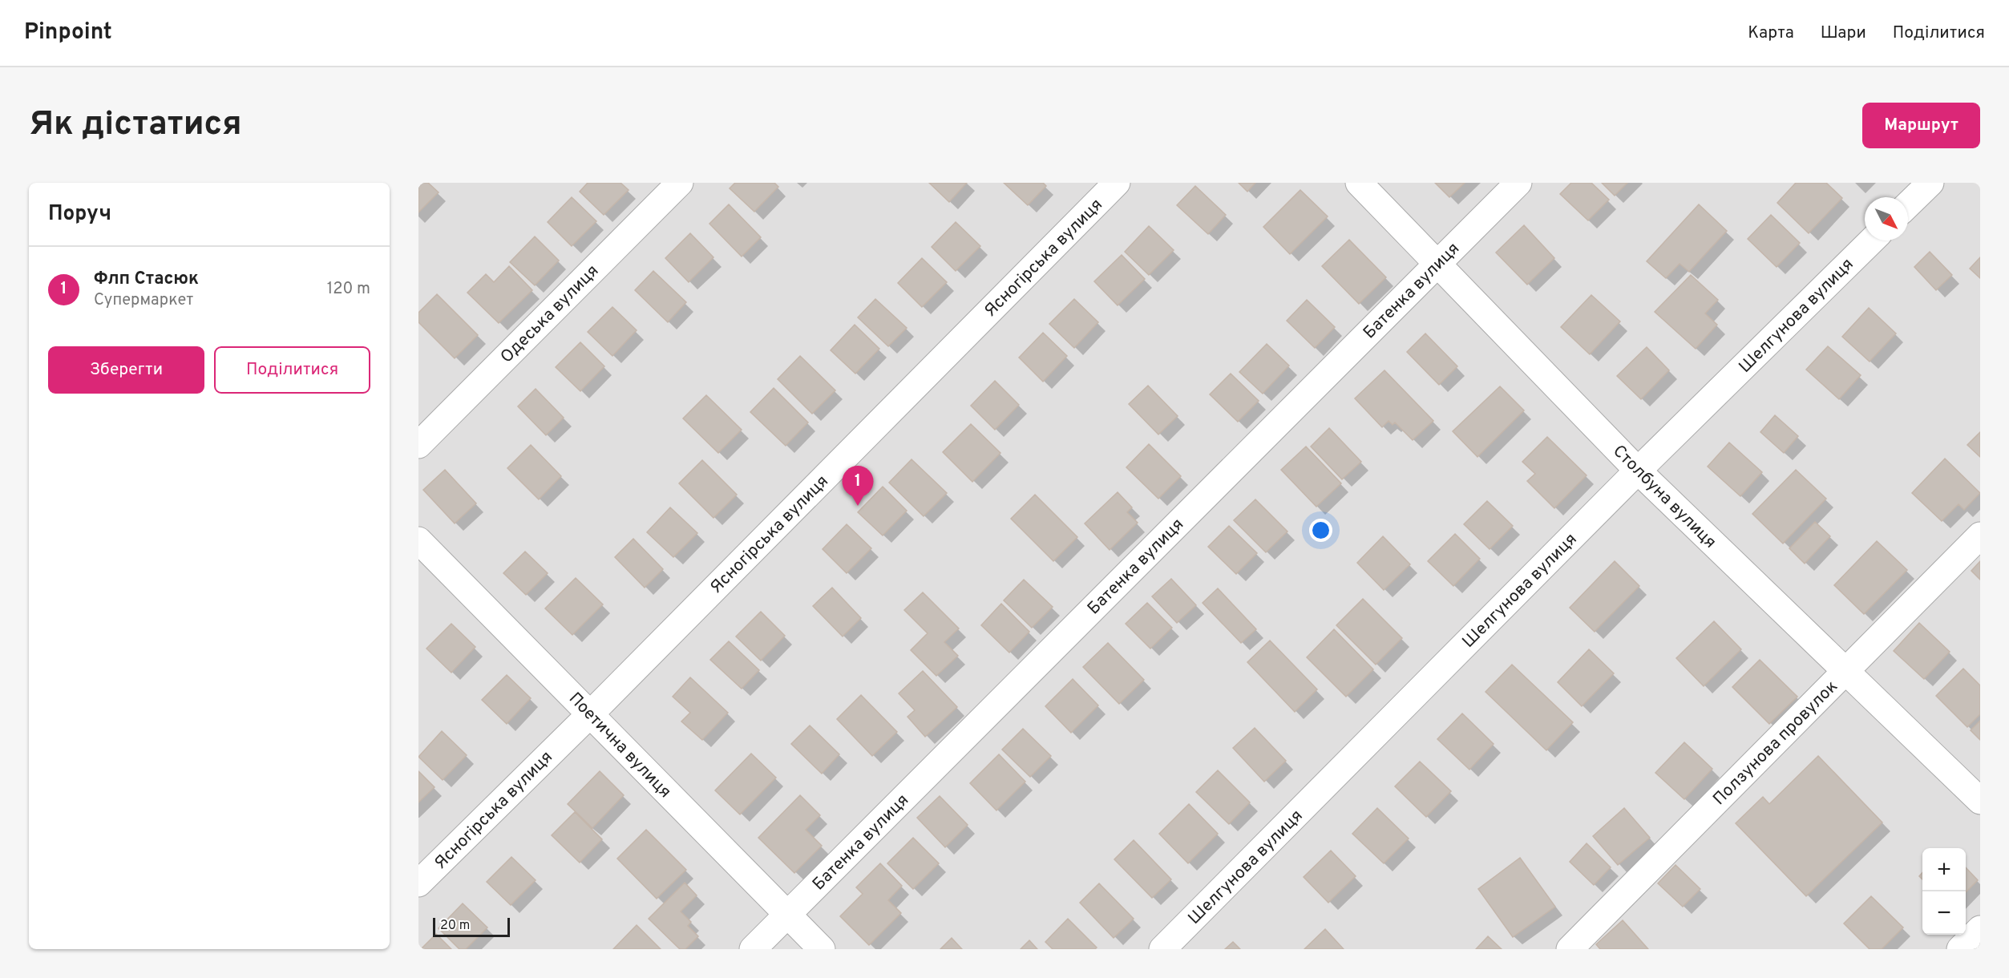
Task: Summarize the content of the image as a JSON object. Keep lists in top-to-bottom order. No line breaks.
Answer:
{"streets":{"street":["Ясногірська вулиця","Батенка вулиця","Одеська вулиця","Шелгунова вулиця","Столбуна вулиця","Ползунова провулок","Поетична вулиця"]},"crossings":[["Ясногірська вулиця","Поетична вулиця"],["Батенка вулиця","Столбуна вулиця"],["Батенка вулиця","Поетична вулиця"],["Шелгунова вулиця","Столбуна вулиця"],["Столбуна вулиця","Ползунова провулок"]],"scale_bar":"20 m","north":"bottom right","page":{"header":"Pinpoint","nav":["Карта","Шари","Поділитися"],"buttons":["Маршрут",["Зберегти","Поділитися"]],"title":"Як дістатися","heading":"Поруч","list":[{"mark":"1","name":"Флп Стасюк","note":"Супермаркет","value":"120 m"}],"pins":"1","map_buttons":["+","−"],"scale":"20 m"}}
